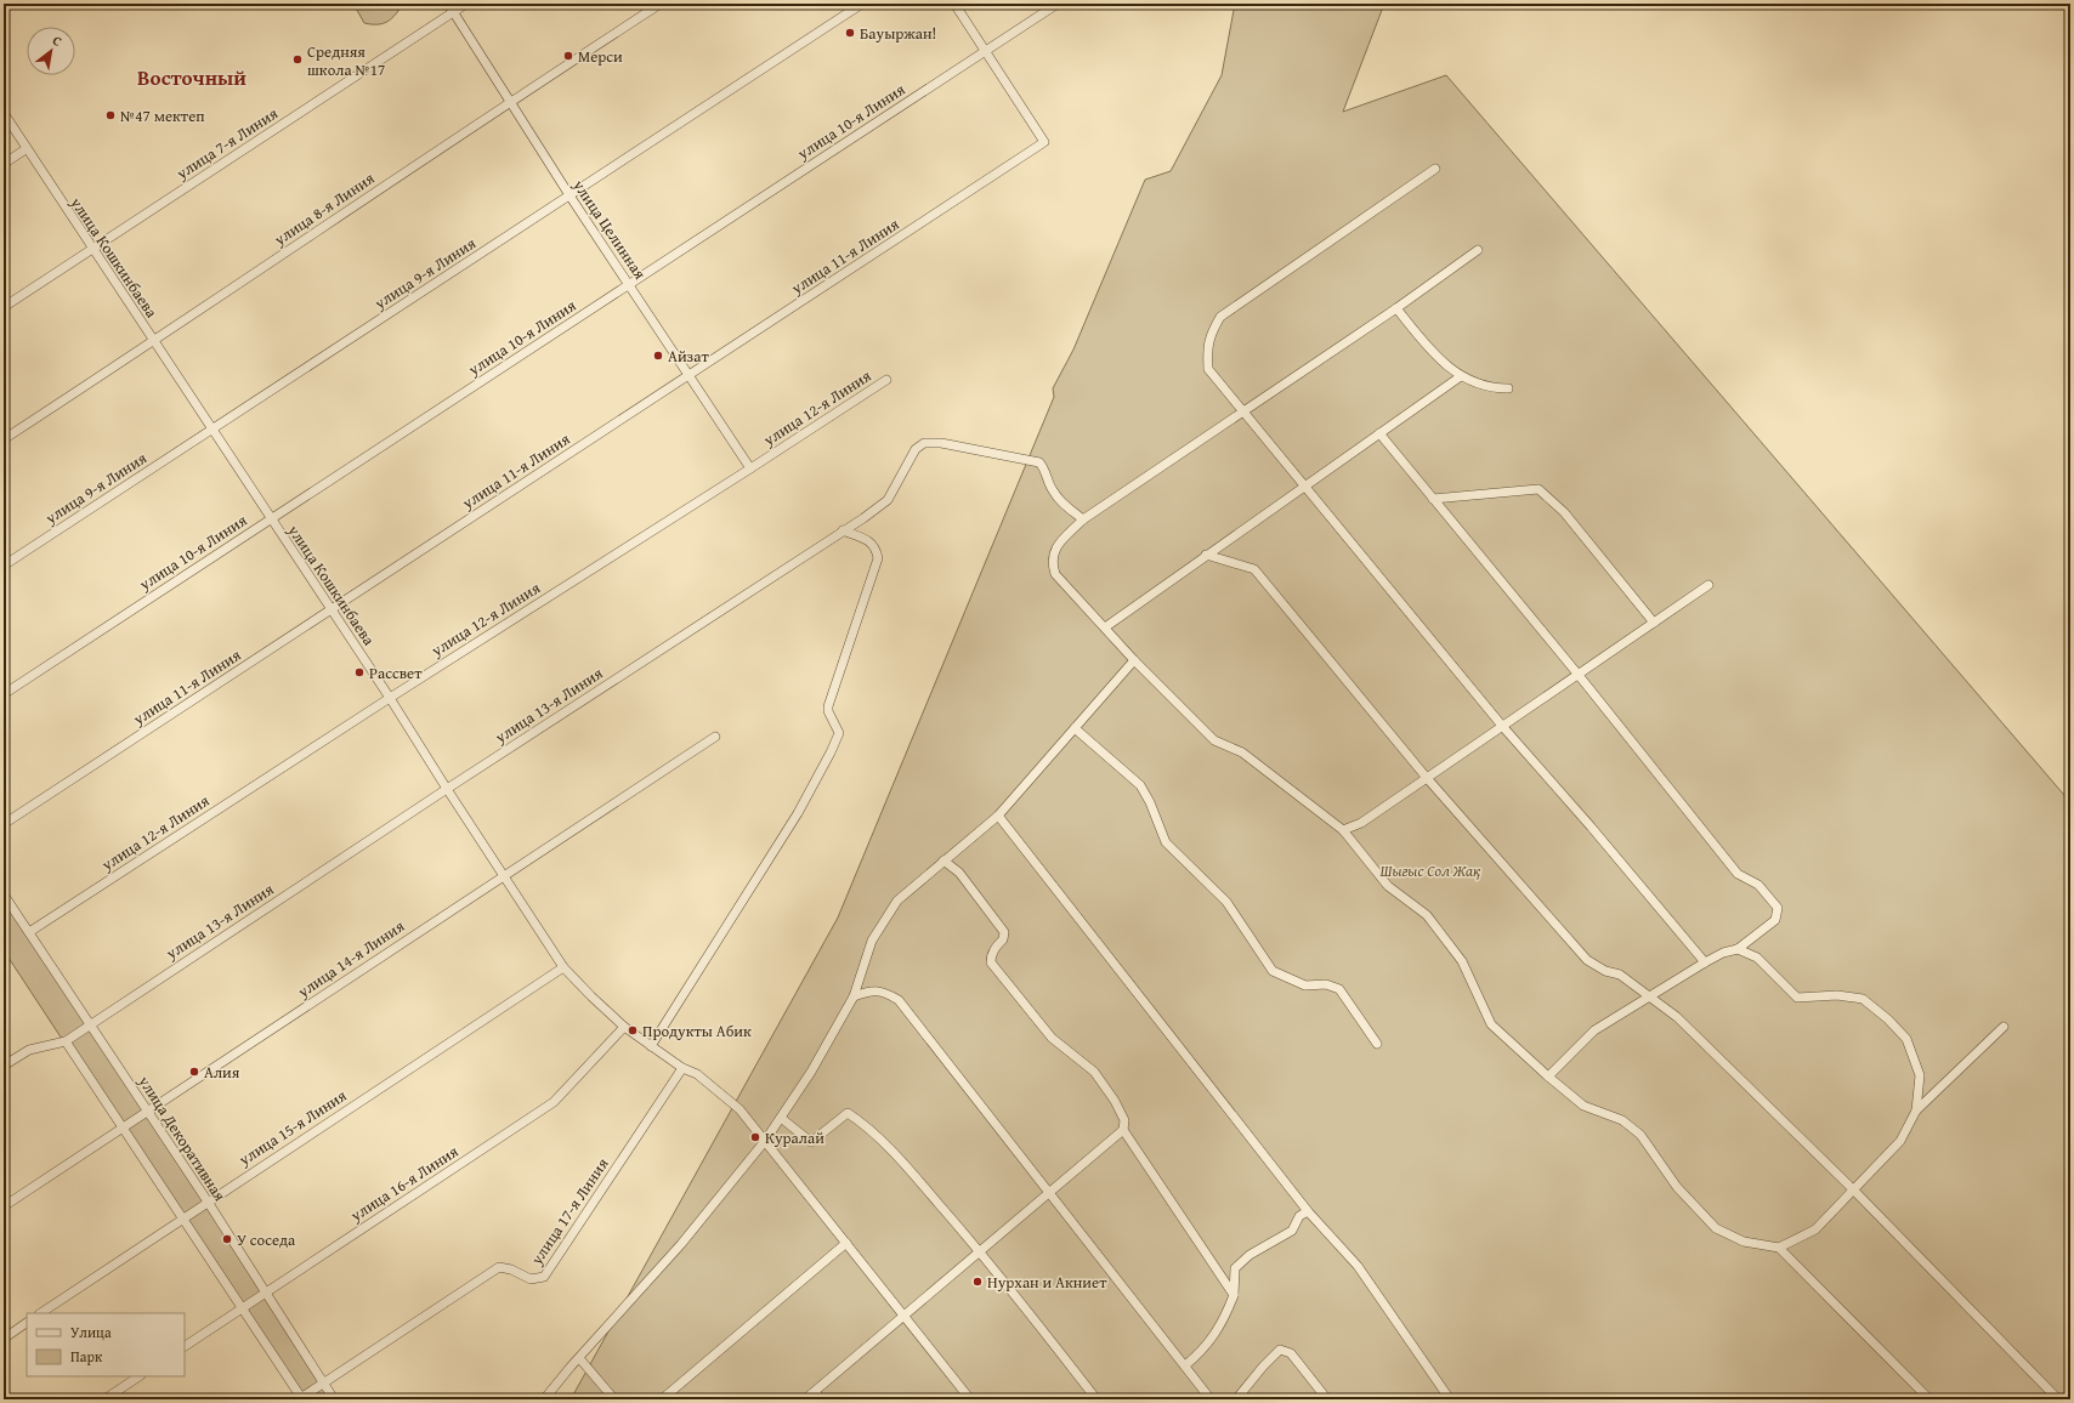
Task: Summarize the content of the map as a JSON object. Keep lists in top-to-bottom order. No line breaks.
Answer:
{"streets":{"street":["улица 10-я Линия","улица 7-я Линия","улица 8-я Линия","улица Целинная","улица 11-я Линия","улица Кошкинбаева","улица 9-я Линия","улица 12-я Линия","улица 13-я Линия","улица 14-я Линия","улица 15-я Линия","улица Декоративная","улица 16-я Линия","улица 17-я Линия"]},"crossings":[["улица 10-я Линия","улица Целинная"],["улица 10-я Линия","улица 11-я Линия"],["улица 10-я Линия","улица Кошкинбаева"],["улица 7-я Линия","улица Целинная"],["улица 7-я Линия","улица Кошкинбаева"],["улица 8-я Линия","улица Целинная"],["улица 8-я Линия","улица Кошкинбаева"],["улица Целинная","улица 11-я Линия"],["улица Целинная","улица 9-я Линия"],["улица Целинная","улица 12-я Линия"],["улица 11-я Линия","улица Кошкинбаева"],["улица Кошкинбаева","улица 9-я Линия"],["улица Кошкинбаева","улица 12-я Линия"],["улица Кошкинбаева","улица 13-я Линия"],["улица Кошкинбаева","улица 14-я Линия"],["улица Кошкинбаева","улица 15-я Линия"],["улица Кошкинбаева","улица 16-я Линия"],["улица Кошкинбаева","улица 17-я Линия"],["улица 12-я Линия","улица Декоративная"],["улица 13-я Линия","улица Декоративная"],["улица 14-я Линия","улица Декоративная"],["улица 15-я Линия","улица Декоративная"],["улица Декоративная","улица 16-я Линия"],["улица Декоративная","улица 17-я Линия"]],"districts":["Восточный"],"parks":["Шығыс Сол Жақ"],"places":["Бауыржан!","Мерси","Средняя школа №17","№47 мектеп","Айзат","Рассвет","Продукты Абик","Алия","Куралай","У соседа","Нурхан и Акниет"],"legend":["Улица","Парк"],"north":"top right"}
